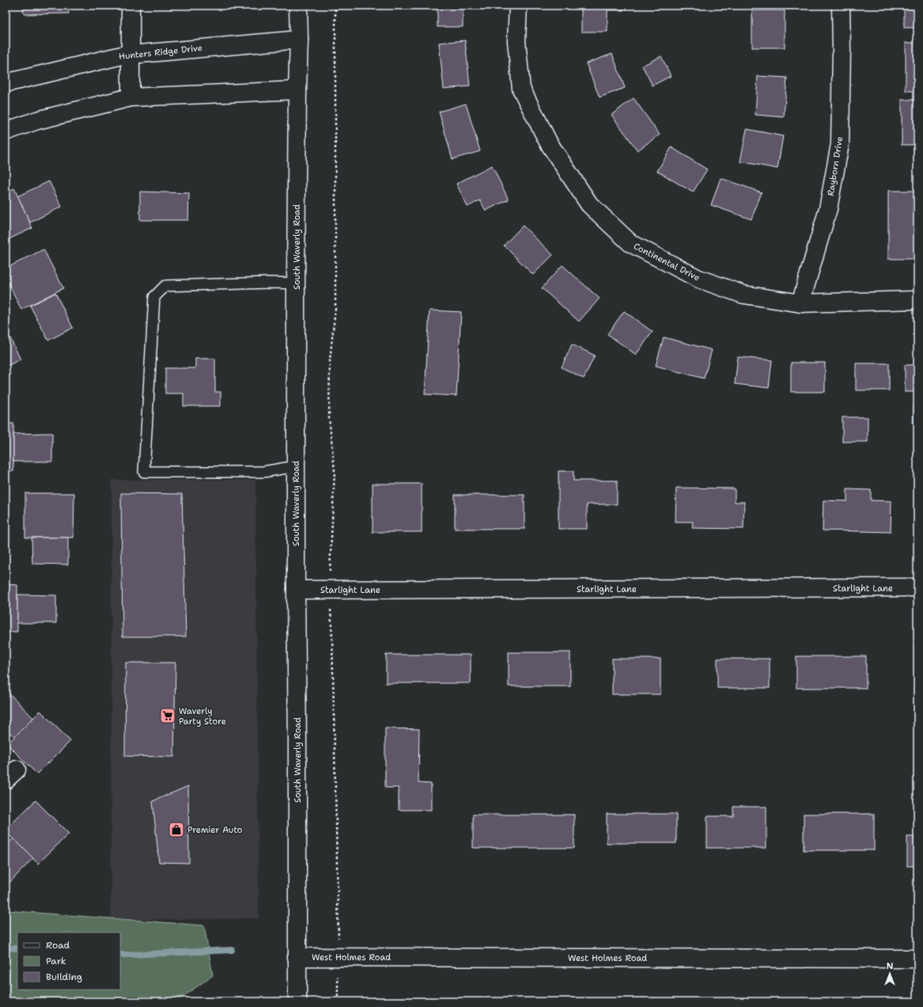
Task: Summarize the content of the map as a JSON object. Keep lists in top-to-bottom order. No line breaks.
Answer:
{"streets":{"street":["Hunters Ridge Drive","Rayborn Drive","South Waverly Road","Continental Drive","Starlight Lane","West Holmes Road"]},"crossings":[["Hunters Ridge Drive","South Waverly Road"],["Rayborn Drive","Continental Drive"],["South Waverly Road","Starlight Lane"],["South Waverly Road","West Holmes Road"]],"places":{"supermarket":["Waverly Party Store"],"shop":["Premier Auto"]},"legend":["Road","Park","Building"],"north":"top"}
